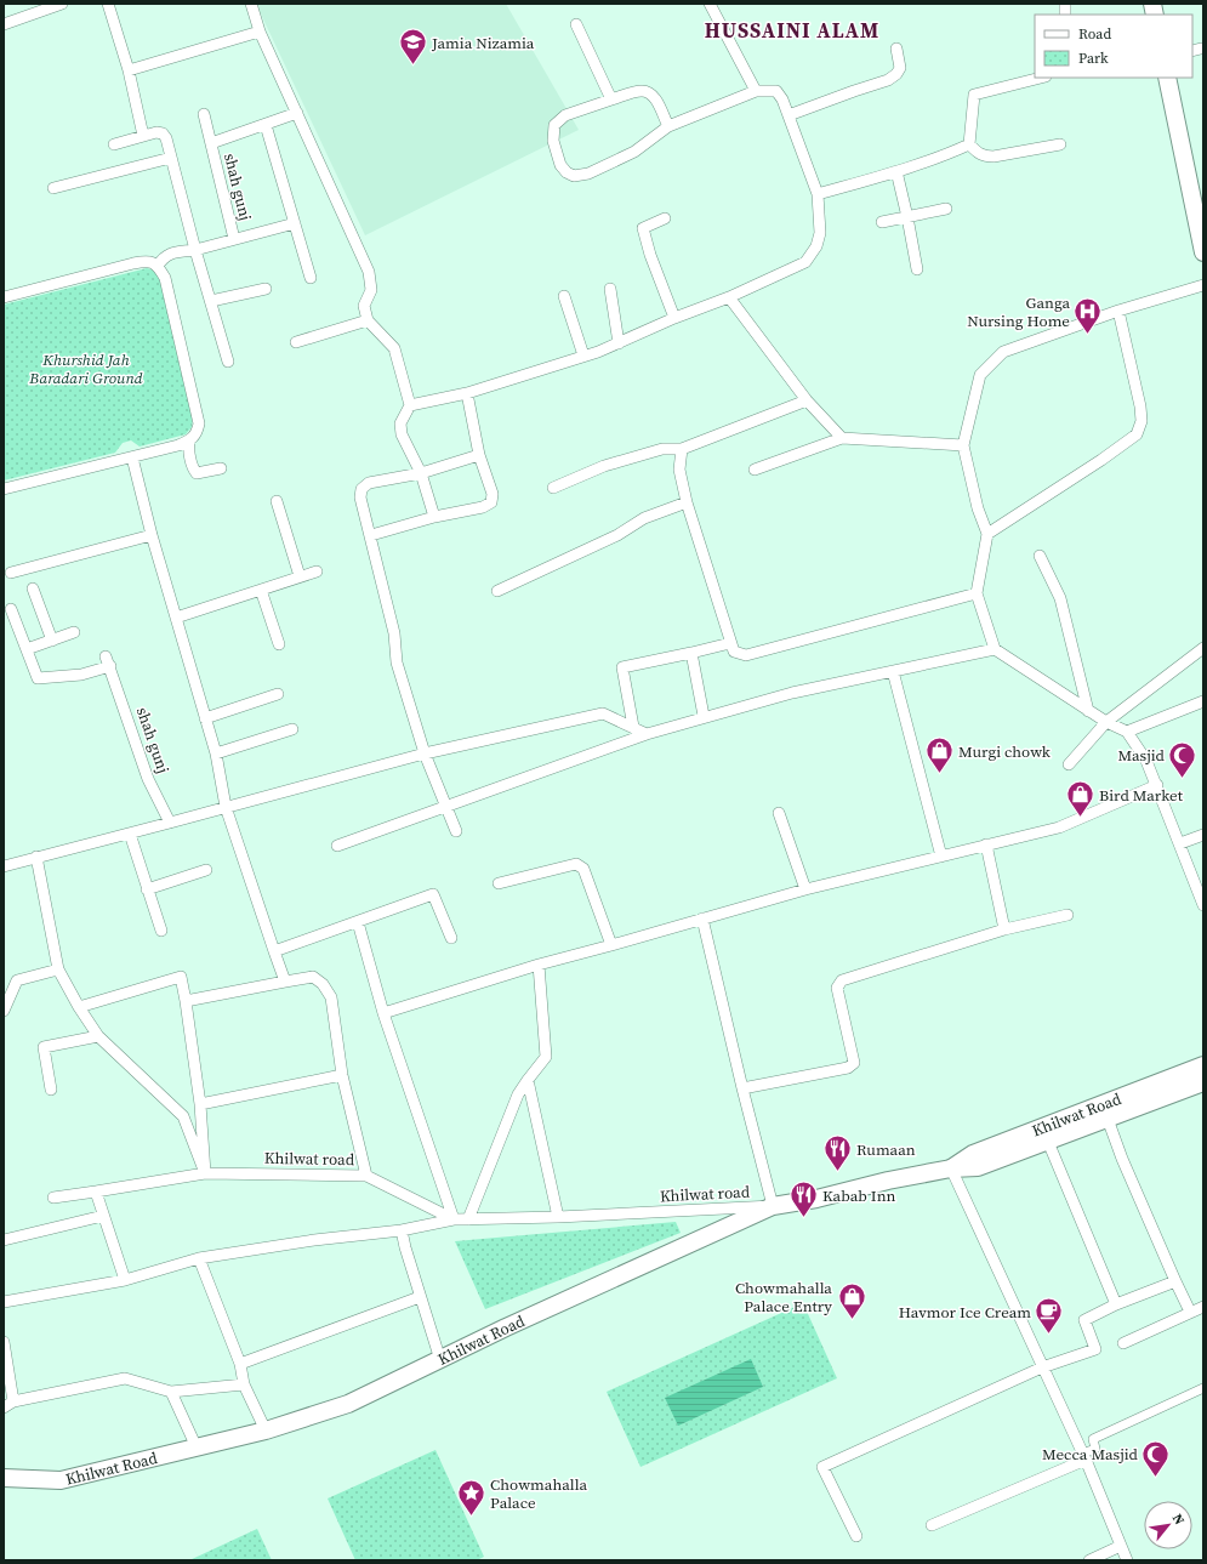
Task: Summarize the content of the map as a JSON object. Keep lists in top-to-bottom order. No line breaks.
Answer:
{"streets":{"main road":["Khilwat Road"],"street":["shah gunj","Khilwat road"]},"crossings":[["Khilwat Road","Khilwat road"]],"districts":["HUSSAINI ALAM"],"parks":["Khurshid Jah Baradari Ground"],"places":{"school or university":["Jamia Nizamia"],"hospital":["Ganga Nursing Home"],"shop":["Murgi chowk","Bird Market","Chowmahalla Palace Entry"],"mosque":["Masjid","Mecca Masjid"],"restaurant":["Rumaan","Kabab Inn"],"cafe":["Havmor Ice Cream"],"place":["Chowmahalla Palace"]},"legend":["Road","Park"],"north":"top right"}
